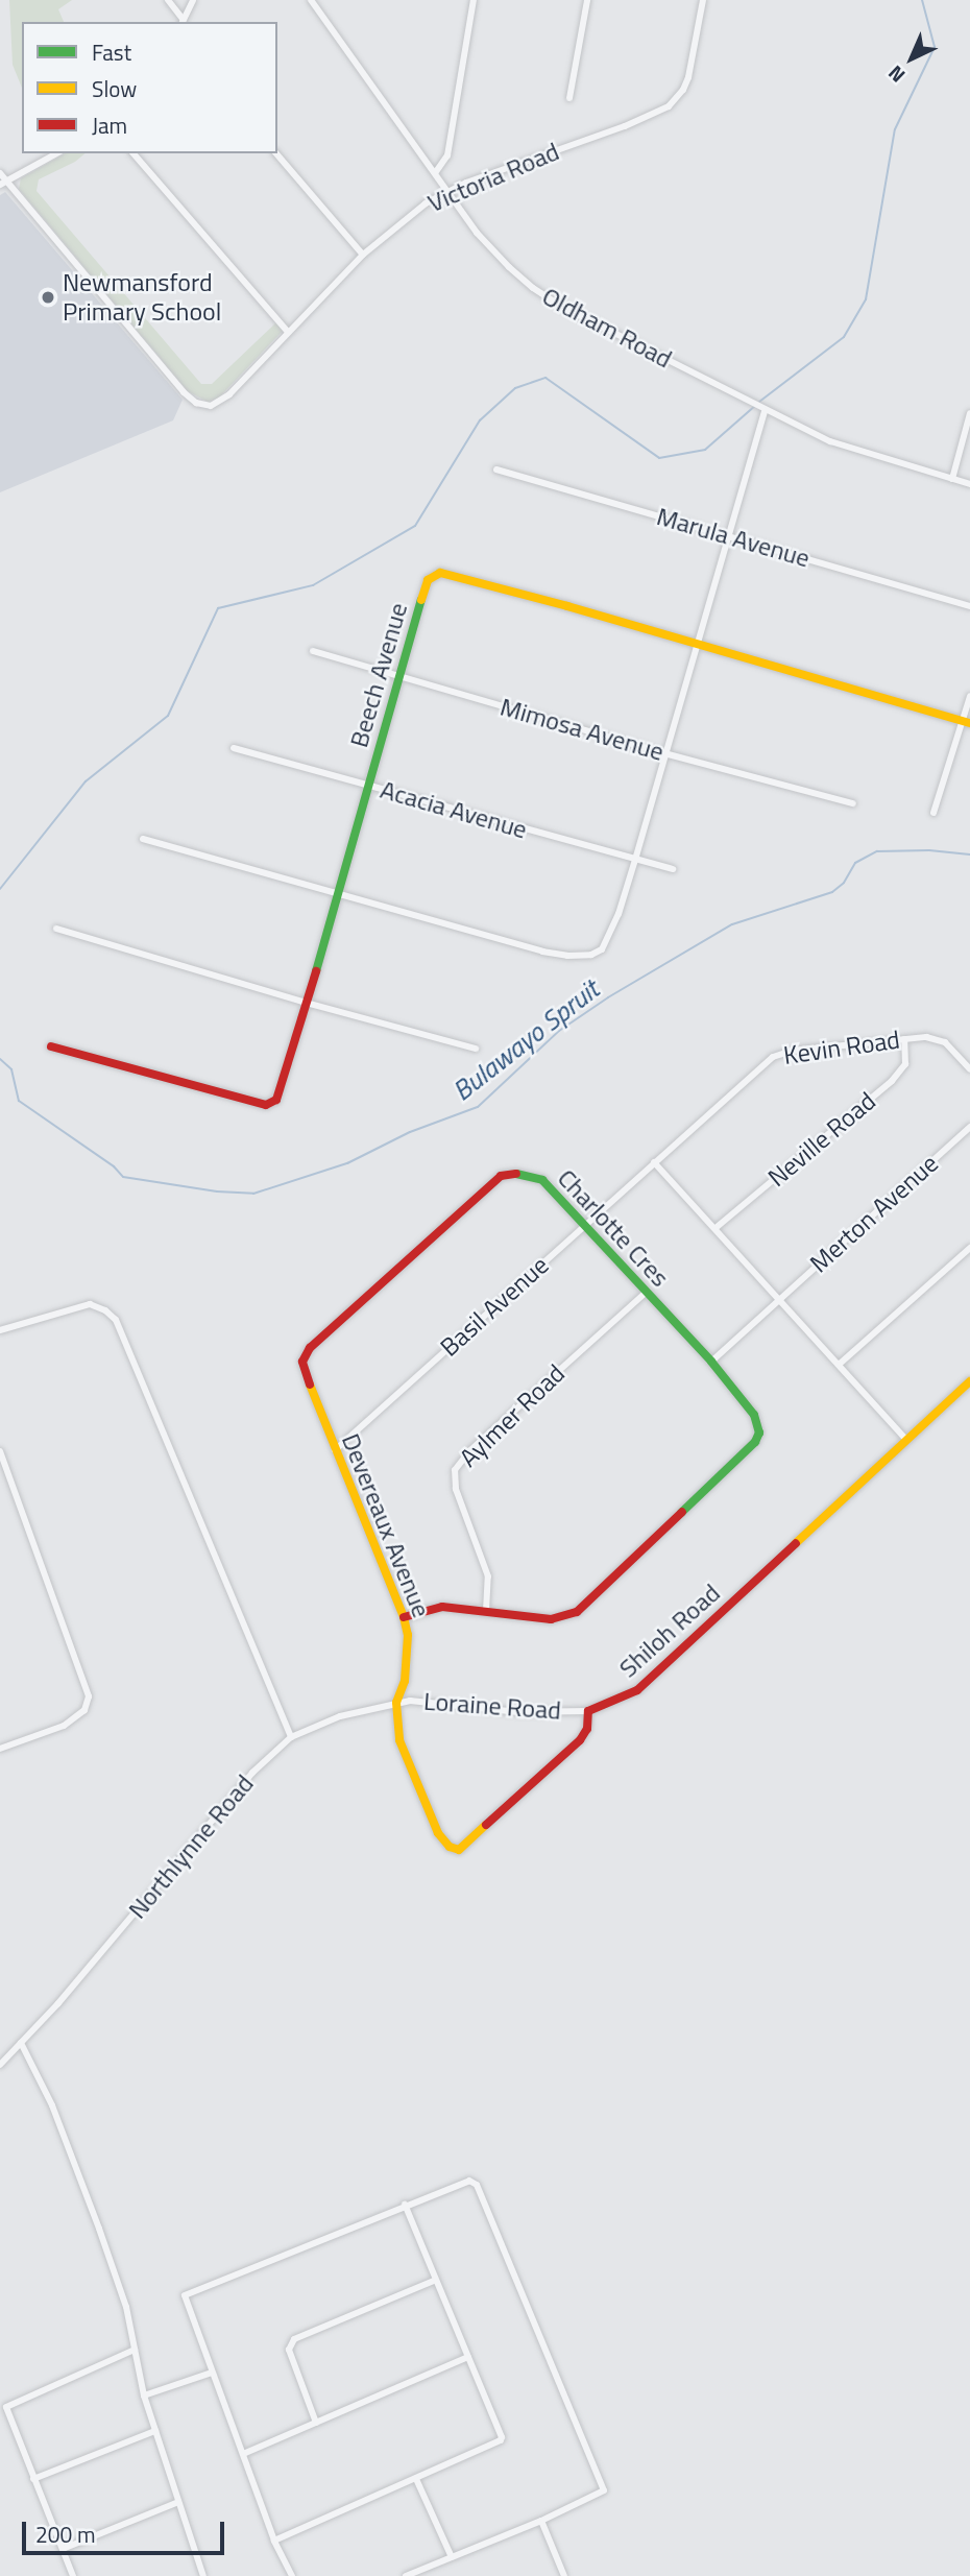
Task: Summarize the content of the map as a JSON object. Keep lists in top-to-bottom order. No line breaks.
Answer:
{"streets":{"street":["Victoria Road","Oldham Road","Marula Avenue","Beech Avenue","Mimosa Avenue","Acacia Avenue","Kevin Road","Neville Road","Merton Avenue","Charlotte Cres","Basil Avenue","Aylmer Road","Devereaux Avenue","Shiloh Road","Loraine Road","Northlynne Road"]},"crossings":[["Victoria Road","Oldham Road"],["Beech Avenue","Mimosa Avenue"],["Beech Avenue","Acacia Avenue"],["Kevin Road","Neville Road"],["Kevin Road","Basil Avenue"],["Charlotte Cres","Basil Avenue"],["Charlotte Cres","Aylmer Road"],["Charlotte Cres","Devereaux Avenue"],["Basil Avenue","Devereaux Avenue"],["Devereaux Avenue","Shiloh Road"],["Devereaux Avenue","Loraine Road"],["Devereaux Avenue","Northlynne Road"],["Shiloh Road","Loraine Road"],["Loraine Road","Northlynne Road"]],"water":["Bulawayo Spruit"],"places":["Newmansford Primary School"],"legend":["Fast","Slow","Jam"],"scale_bar":"200 m","north":"bottom left"}
